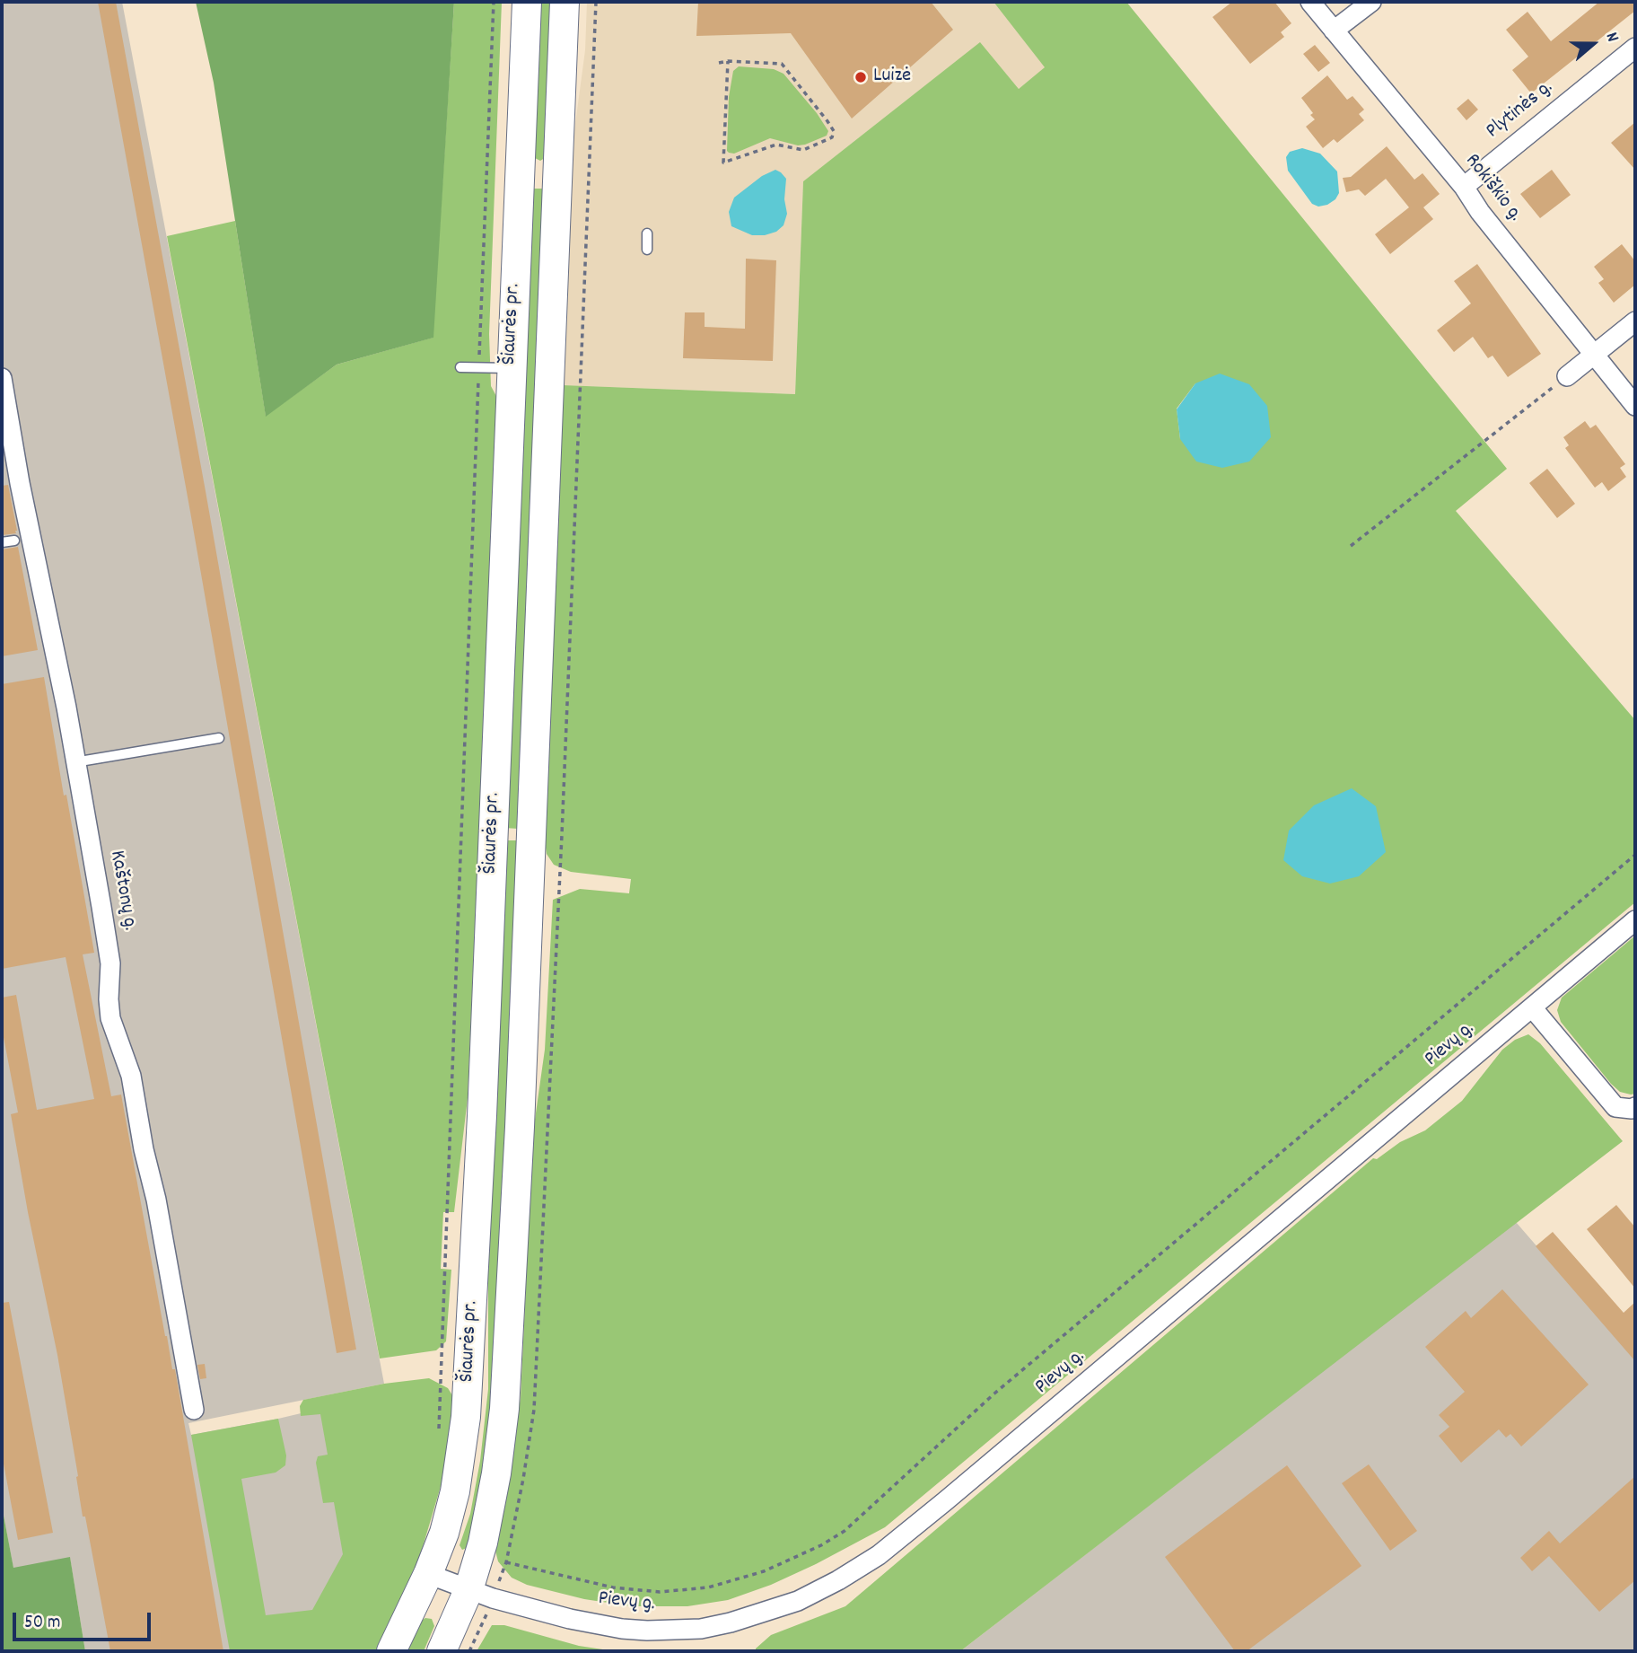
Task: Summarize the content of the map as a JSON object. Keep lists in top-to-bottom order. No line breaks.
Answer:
{"streets":{"main road":["Šiaurės pr."],"street":["Plytinės g.","Rokiškio g.","Kaštonų g.","Pievų g."]},"crossings":[["Plytinės g.","Rokiškio g."],["Šiaurės pr.","Pievų g."]],"places":["Luizė"],"scale_bar":"50 m","north":"right"}
